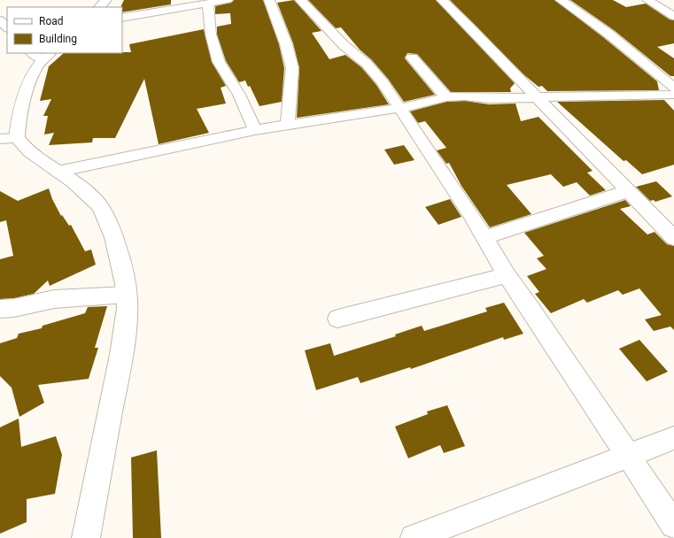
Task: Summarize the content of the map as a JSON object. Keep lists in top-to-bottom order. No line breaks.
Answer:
{"legend":["Road","Building"]}
